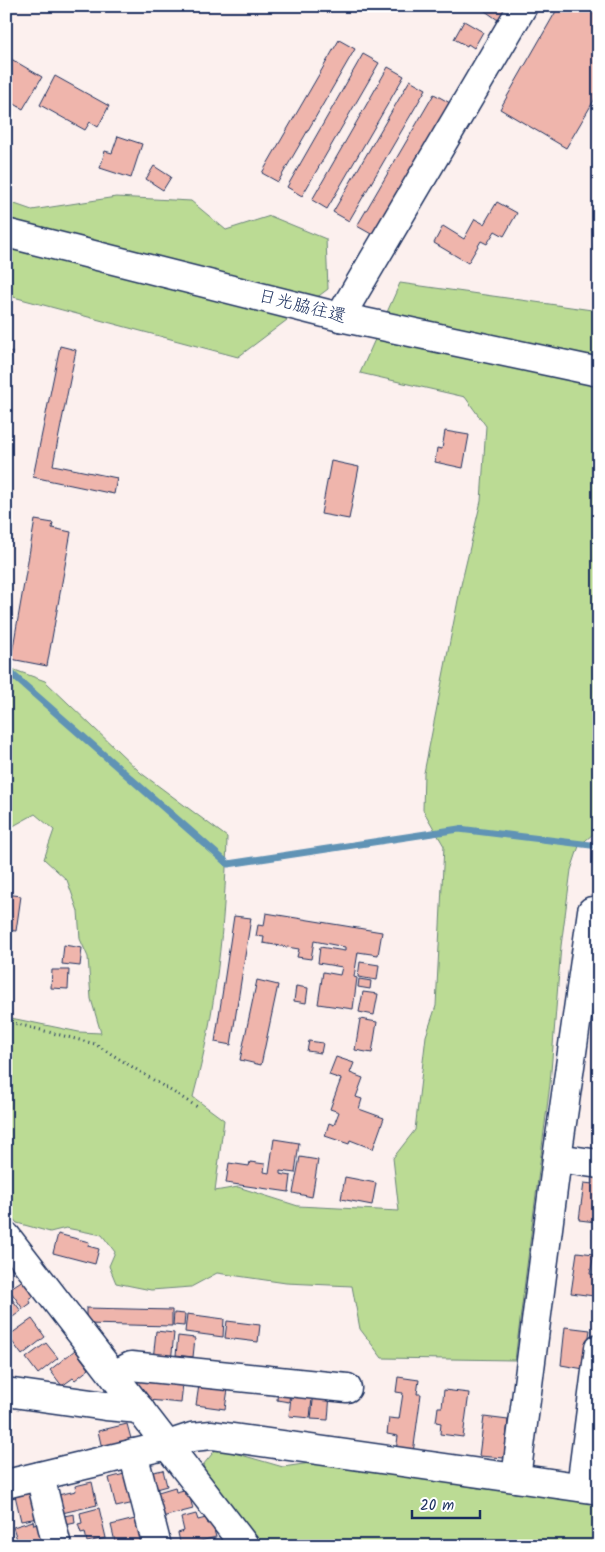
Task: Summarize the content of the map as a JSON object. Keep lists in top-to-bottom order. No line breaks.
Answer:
{"streets":{"main road":["日光脇往還"]},"scale_bar":"20 m"}
